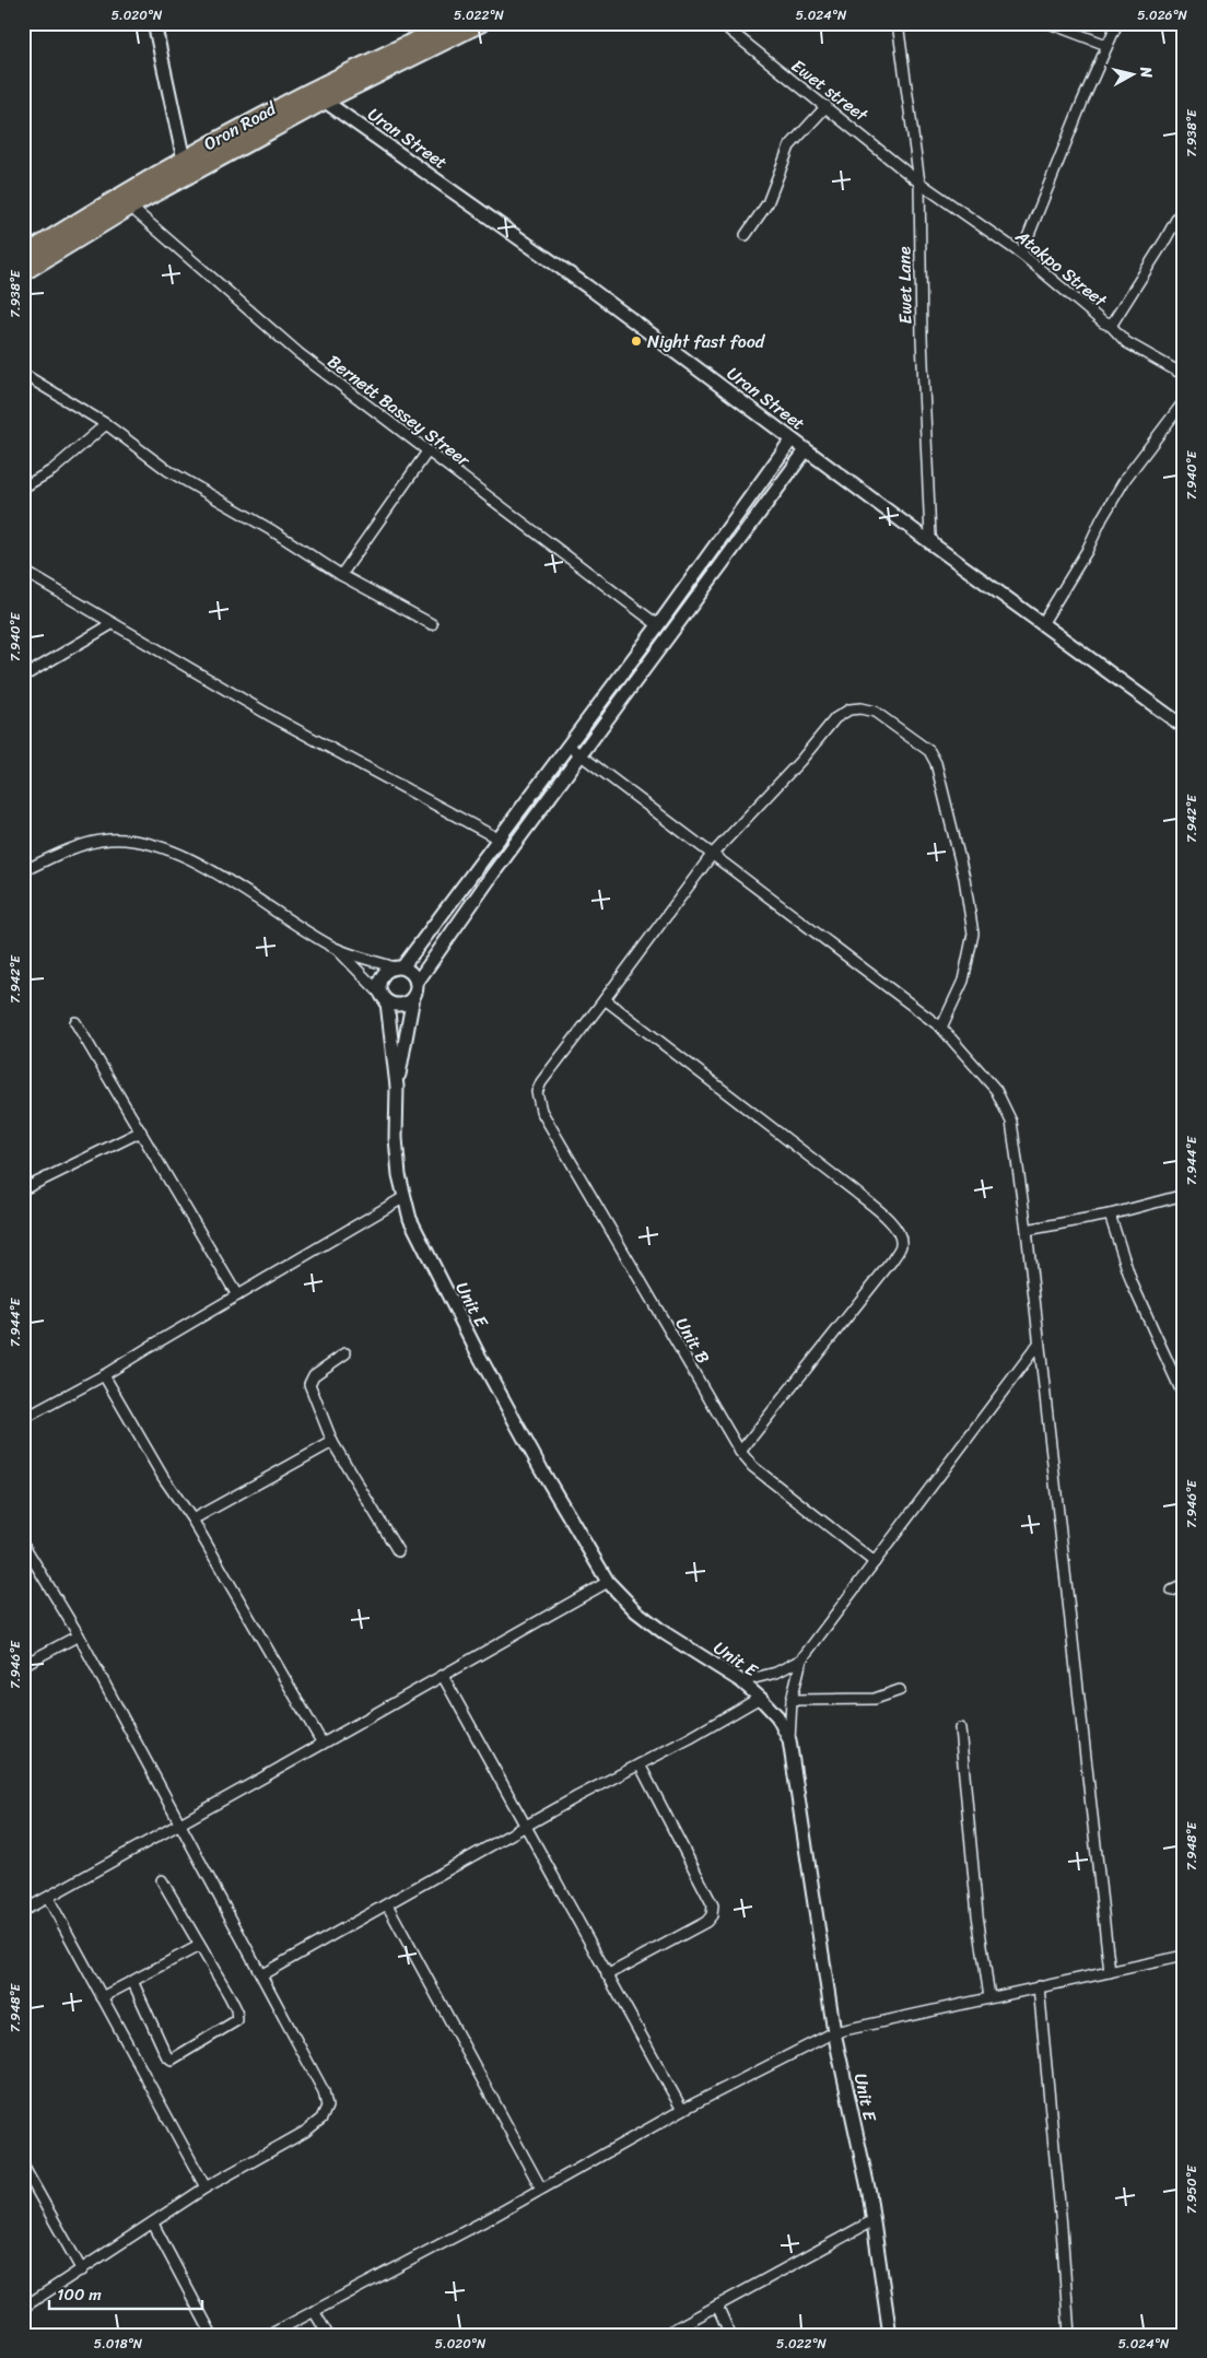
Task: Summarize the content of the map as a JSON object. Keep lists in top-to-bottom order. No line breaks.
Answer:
{"streets":{"highway":["Oron Road"],"street":["Ewet street","Uran Street","Atakpo Street","Ewet Lane","Bernett Bassey Streer","Unit E","Unit B"]},"crossings":[["Ewet street","Atakpo Street"],["Ewet street","Ewet Lane"],["Oron Road","Uran Street"],["Oron Road","Bernett Bassey Streer"],["Uran Street","Ewet Lane"],["Atakpo Street","Ewet Lane"]],"places":["Night fast food"],"scale_bar":"100 m","north":"right","coordinates":["5.020°N","5.022°N","5.024°N","5.026°N","7.938°E","7.940°E","7.942°E","7.944°E","7.946°E","7.948°E","7.950°E","5.018°N"]}
